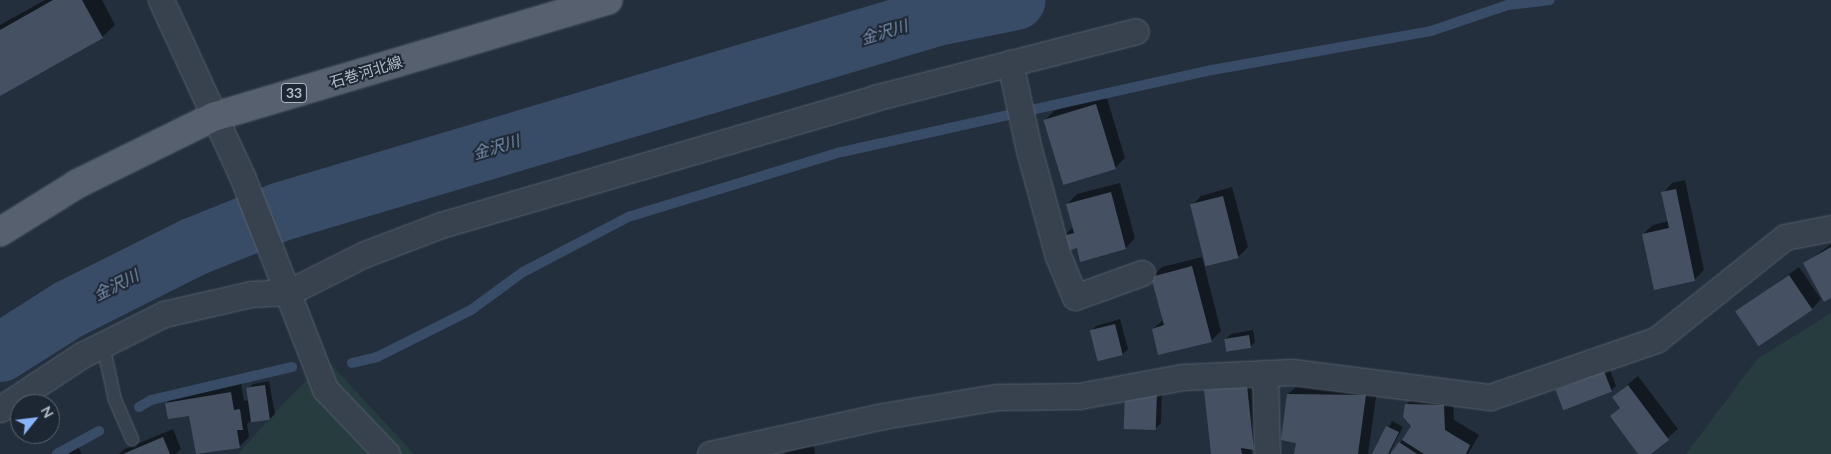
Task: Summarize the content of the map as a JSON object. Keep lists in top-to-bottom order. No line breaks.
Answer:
{"streets":{"main road":["石巻河北線","33"]},"water":["金沢川"],"north":"top right"}
